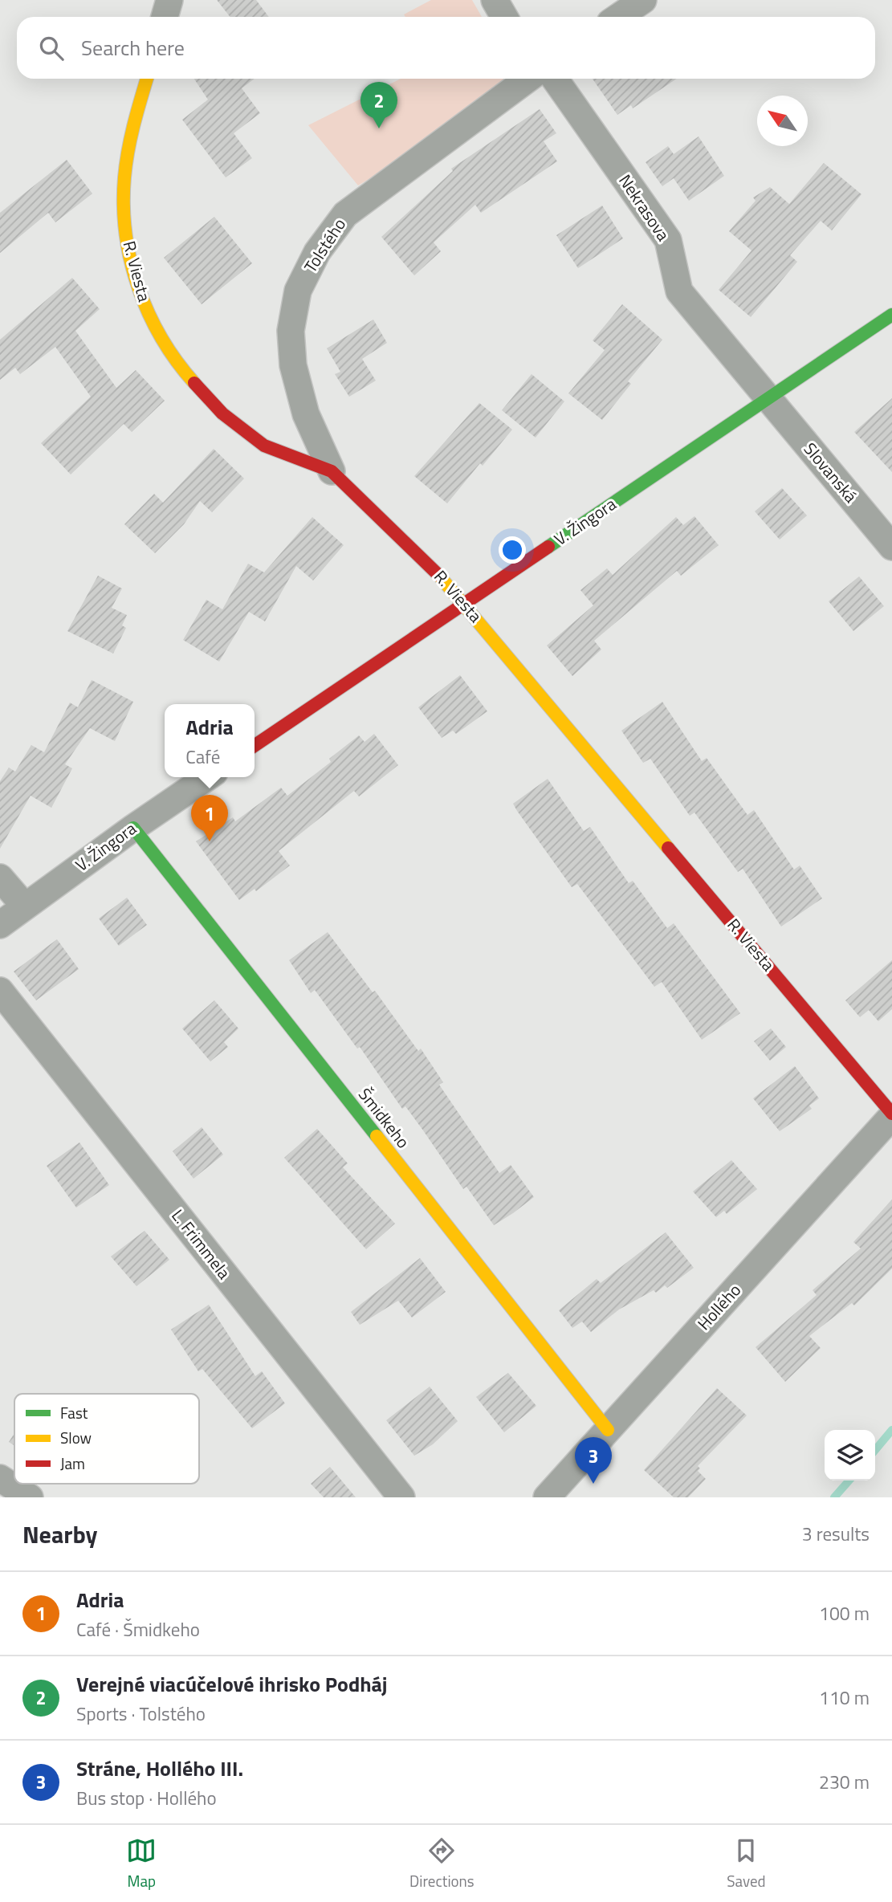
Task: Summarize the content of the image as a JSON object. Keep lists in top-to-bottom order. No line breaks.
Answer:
{"streets":{"street":["Nekrasova","Tolstého","R. Viesta","Slovanská","V. Žingora","Šmidkeho","L. Frimmela","Hollého"]},"crossings":[["Nekrasova","Slovanská"],["Nekrasova","V. Žingora"],["Tolstého","R. Viesta"],["R. Viesta","V. Žingora"],["R. Viesta","Hollého"],["Slovanská","V. Žingora"],["V. Žingora","Šmidkeho"],["Šmidkeho","Hollého"]],"legend":["Fast","Slow","Jam"],"north":"top left","page":{"search":"Search here","pins":["2","1","3"],"popup":["Adria","Café"],"heading":["Nearby","3 results"],"list":[{"mark":"1","name":"Adria","note":"Café · Šmidkeho","value":"100 m"},{"mark":"2","name":"Verejné viacúčelové ihrisko Podháj","note":"Sports · Tolstého","value":"110 m"},{"mark":"3","name":"Stráne, Hollého III.","note":"Bus stop · Hollého","value":"230 m"}],"nav":["Map","Directions","Saved"]}}
